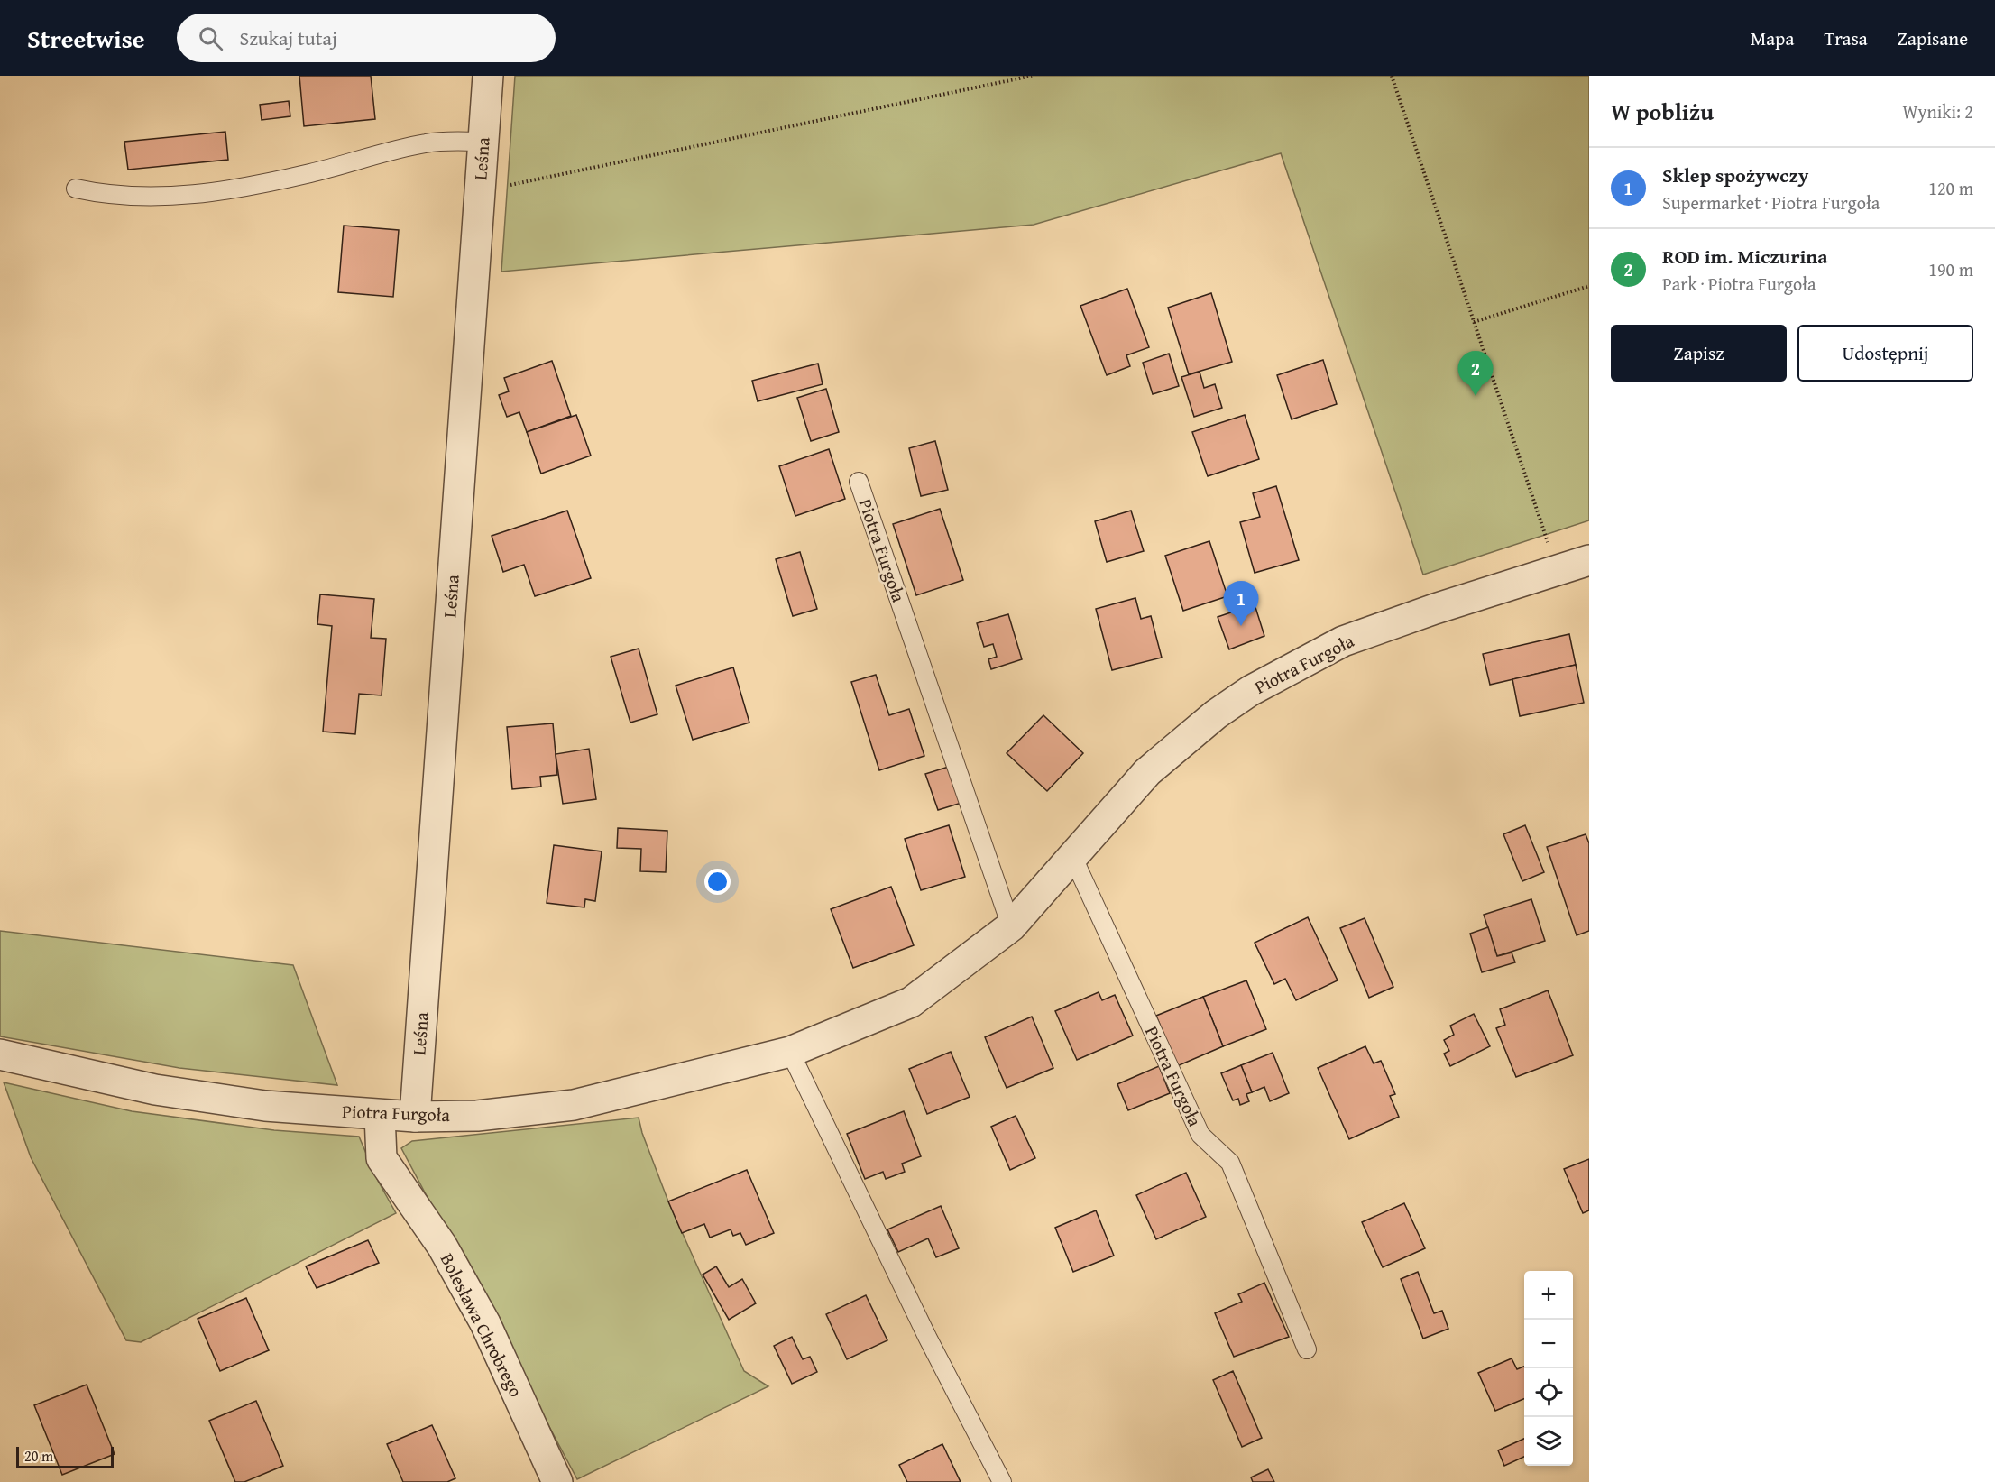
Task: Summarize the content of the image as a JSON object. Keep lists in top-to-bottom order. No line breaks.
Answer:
{"streets":{"street":["Leśna","Piotra Furgoła","Bolesława Chrobrego"]},"crossings":[["Leśna","Piotra Furgoła"],["Piotra Furgoła","Bolesława Chrobrego"]],"scale_bar":"20 m","page":{"header":"Streetwise","search":"Szukaj tutaj","nav":["Mapa","Trasa","Zapisane"],"heading":["W pobliżu","Wyniki: 2"],"list":[{"mark":"1","name":"Sklep spożywczy","note":"Supermarket · Piotra Furgoła","value":"120 m"},{"mark":"2","name":"ROD im. Miczurina","note":"Park · Piotra Furgoła","value":"190 m"}],"buttons":["Zapisz","Udostępnij"],"pins":["2","1"],"map_buttons":["+","−"],"scale":"20 m"}}
